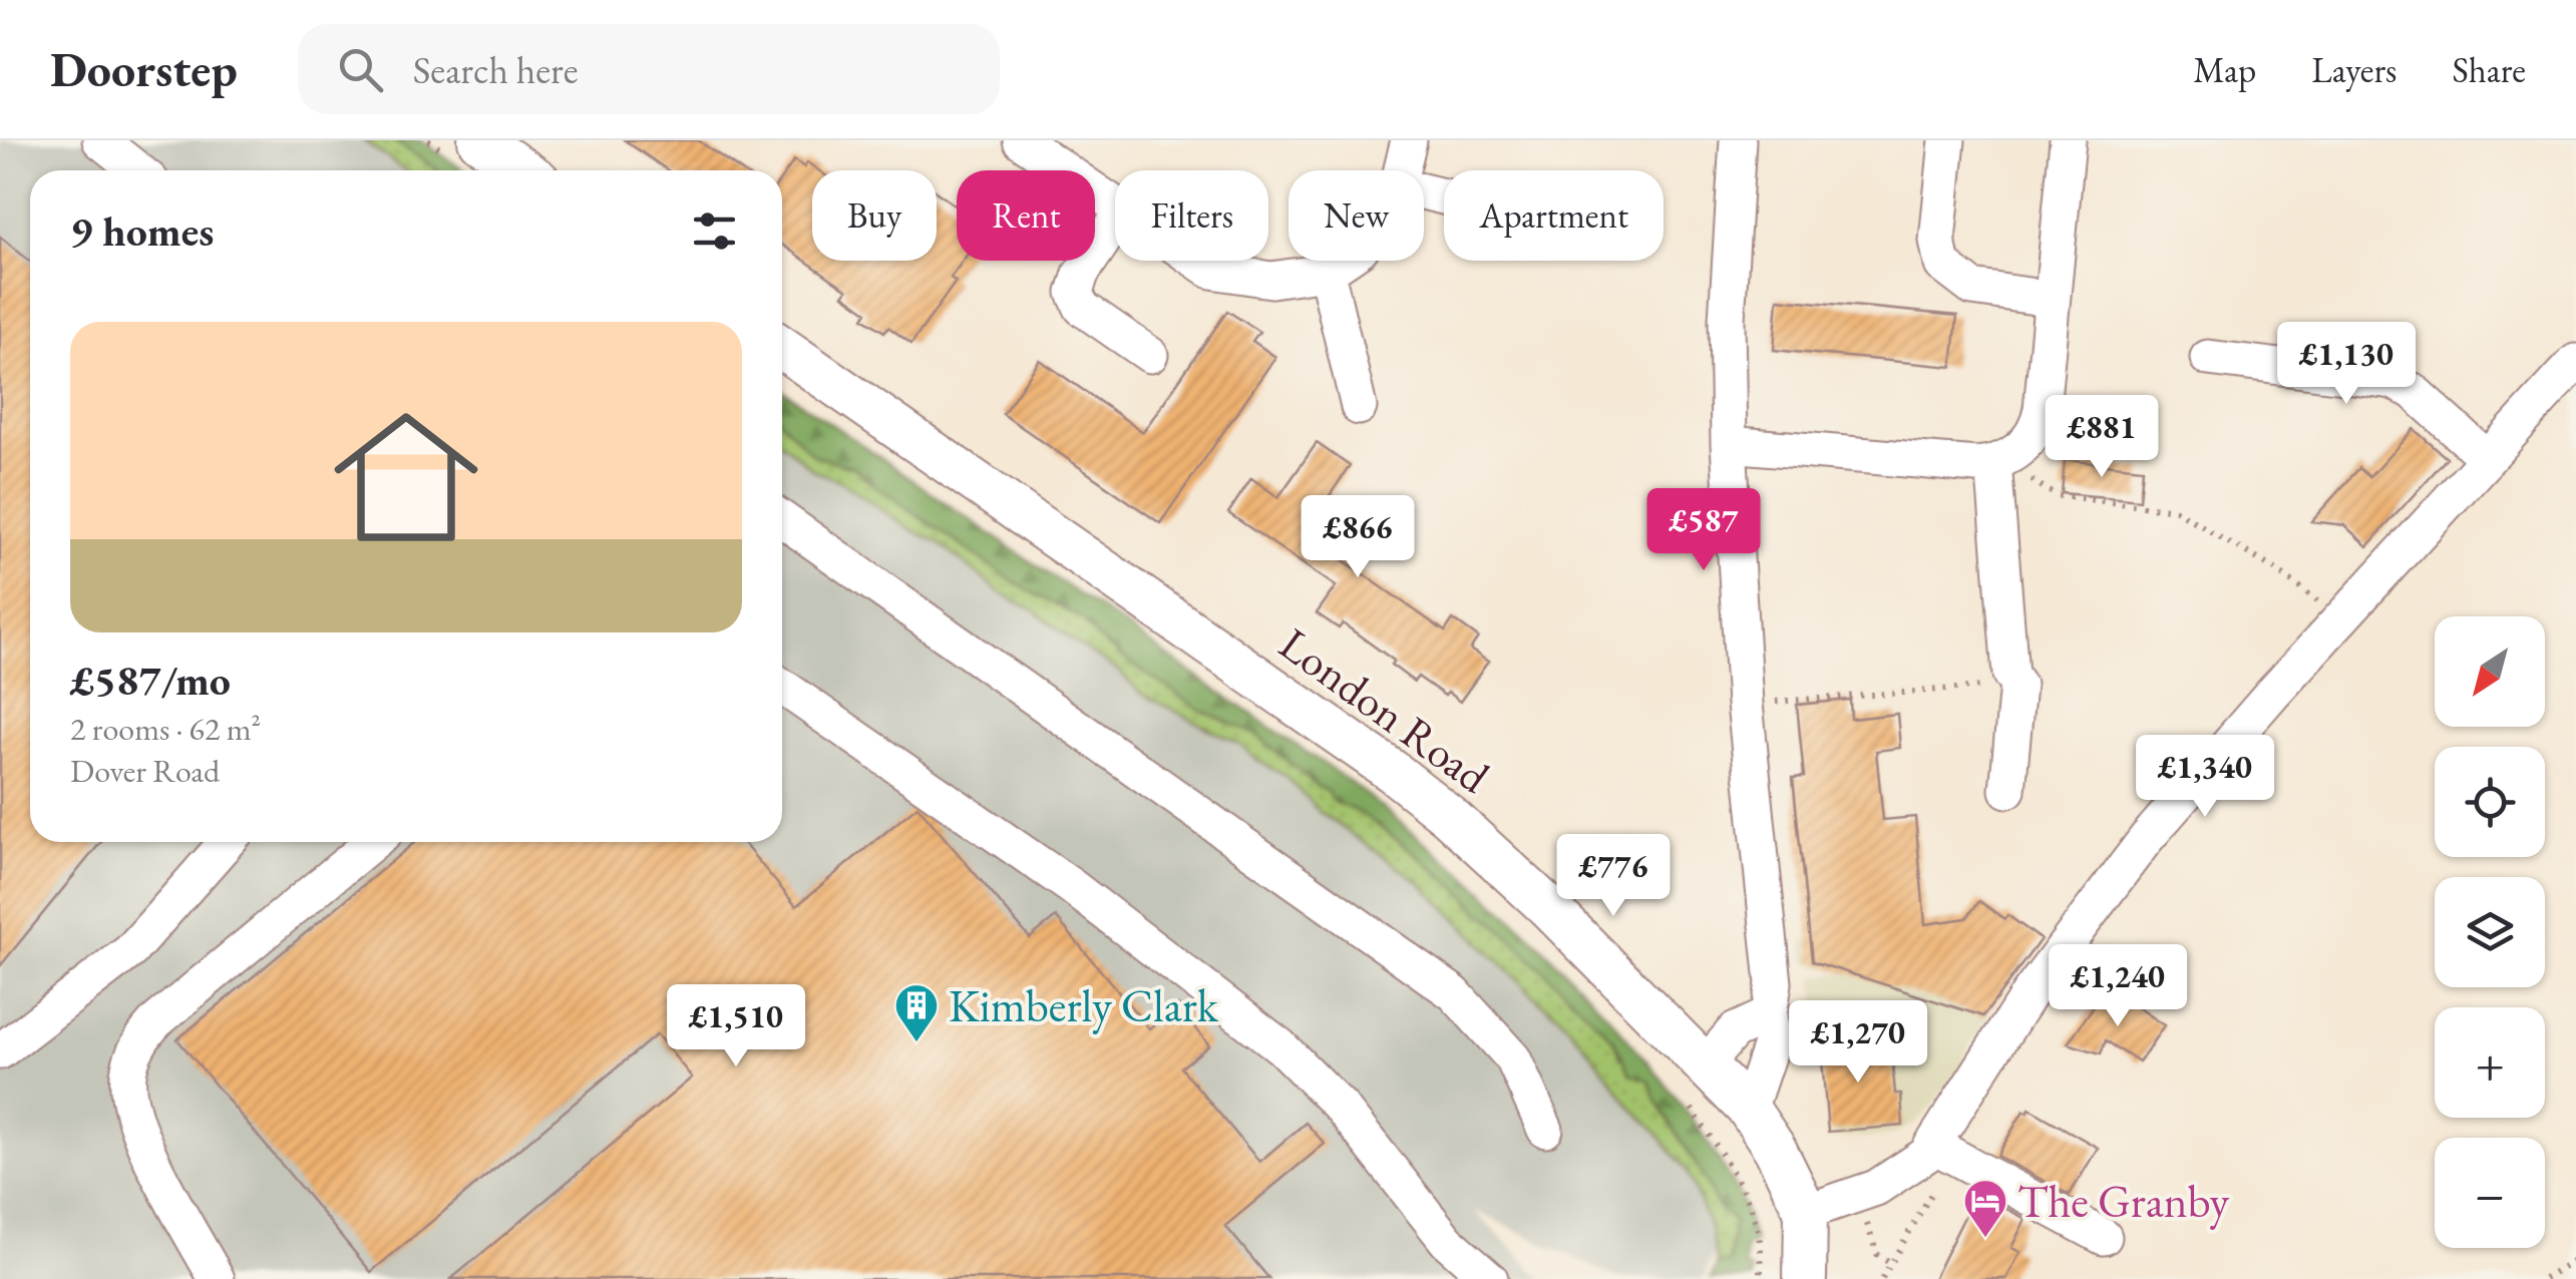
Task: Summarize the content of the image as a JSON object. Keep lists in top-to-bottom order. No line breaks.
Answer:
{"streets":{"main road":["London Road"]},"places":{"building":["Kimberly Clark"],"hotel":["The Granby"]},"north":"bottom left","page":{"header":"Doorstep","search":"Search here","nav":["Map","Layers","Share"],"chip":["Buy","Rent","Filters","New","Apartment"],"heading":"9 homes","list":[{"name":"£587/mo","note":"2 rooms · 62 m² · Dover Road"}],"price":["£1,130","£881","£587","£866","£1,340","£776","£1,240","£1,510","£1,270"],"map_buttons":["+","−"]}}
